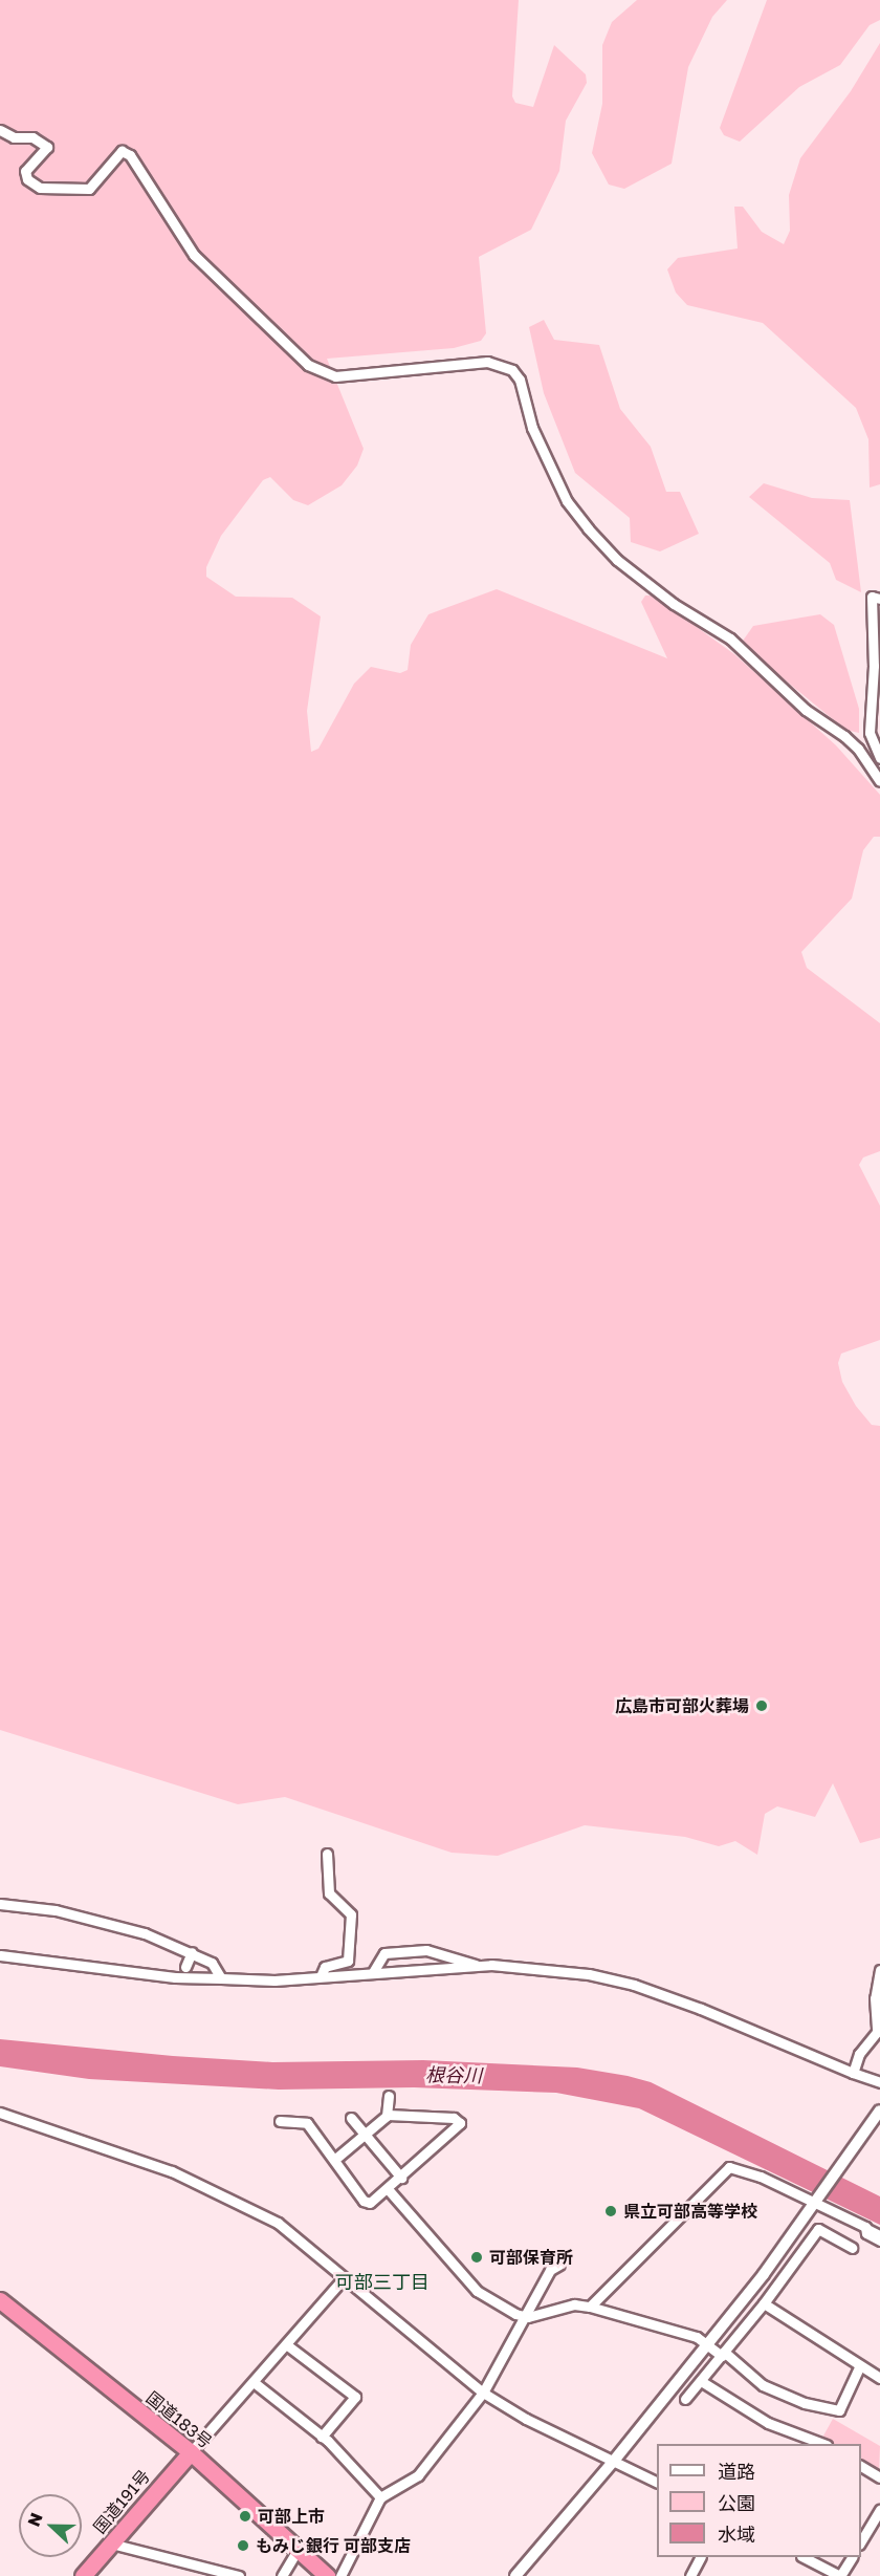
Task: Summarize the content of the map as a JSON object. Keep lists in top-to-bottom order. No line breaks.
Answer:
{"streets":{"highway":["国道183号","国道191号"]},"crossings":[["国道183号","国道191号"]],"districts":["可部三丁目"],"water":["根谷川"],"places":["広島市可部火葬場","県立可部高等学校","可部保育所","可部上市","もみじ銀行 可部支店"],"legend":["道路","公園","水域"],"north":"left"}
